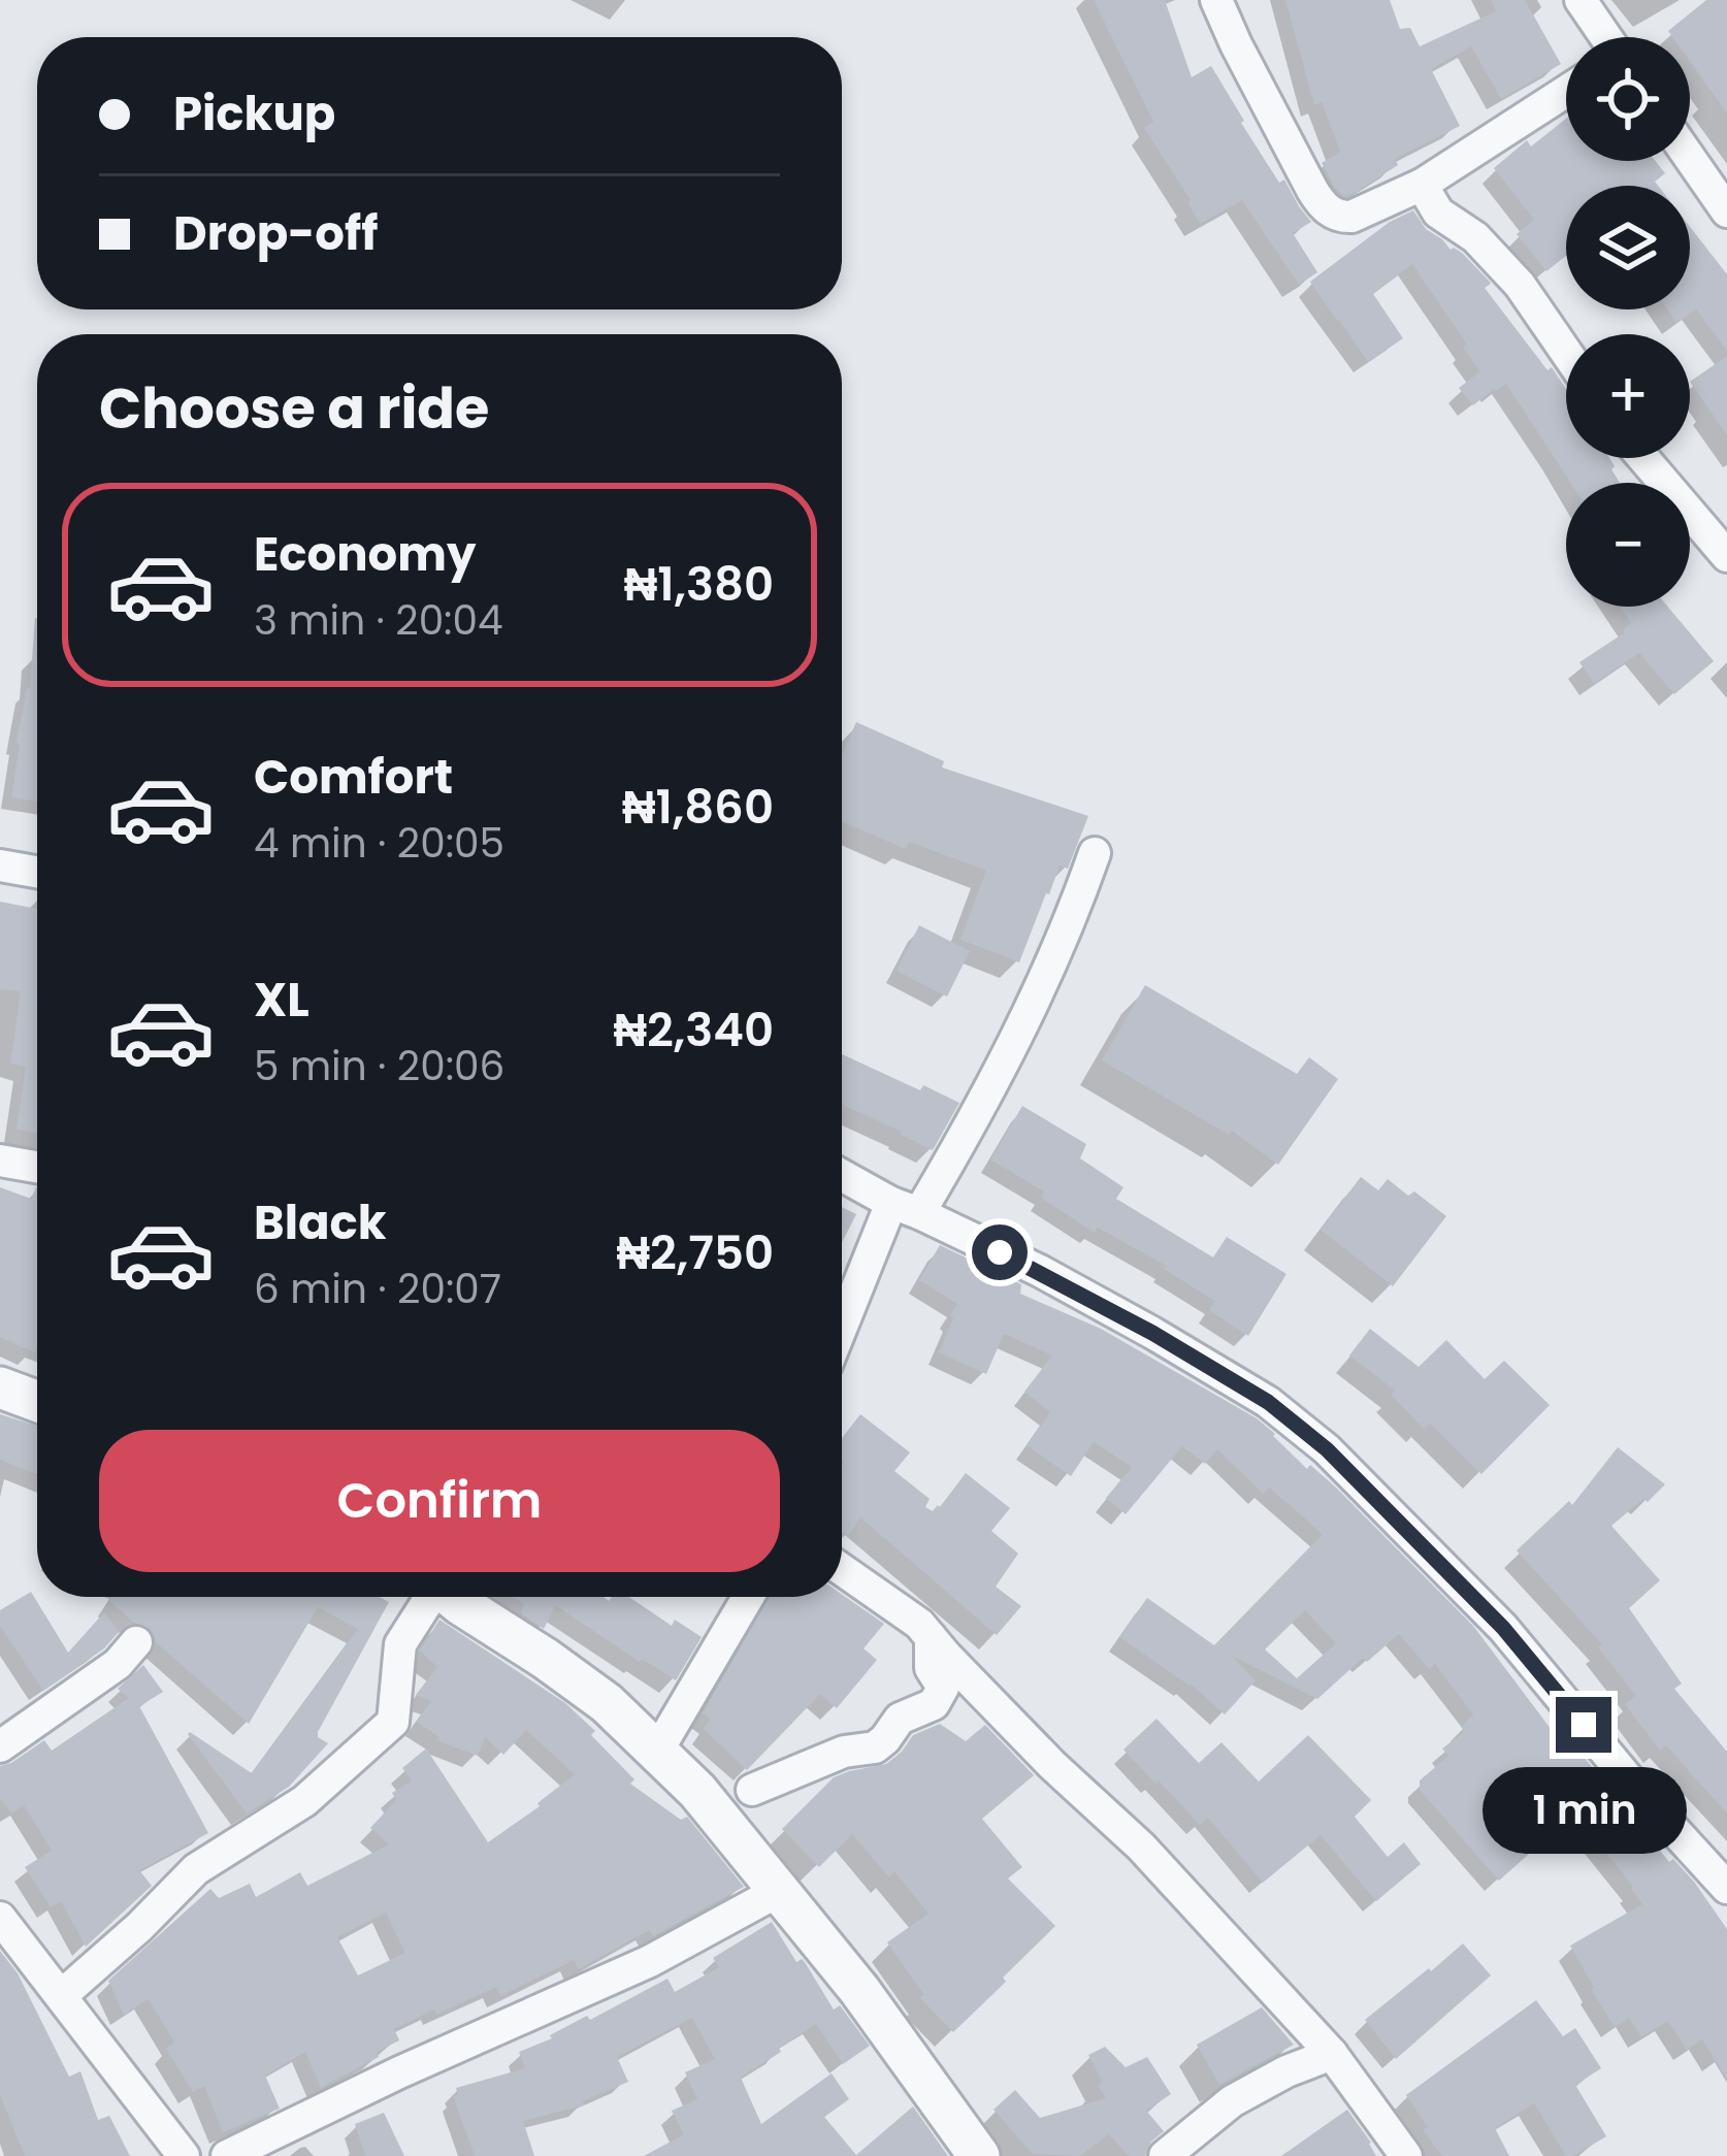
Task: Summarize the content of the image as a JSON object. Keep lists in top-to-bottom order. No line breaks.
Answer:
{"page":{"map_buttons":["+","−"],"banner":["Pickup","Drop-off"],"heading":"Choose a ride","list":[{"name":"Economy","note":"3 min · 20:04","value":"₦1,380"},{"name":"Comfort","note":"4 min · 20:05","value":"₦1,860"},{"name":"XL","note":"5 min · 20:06","value":"₦2,340"},{"name":"Black","note":"6 min · 20:07","value":"₦2,750"}],"buttons":"Confirm","bubble":"1 min"}}
